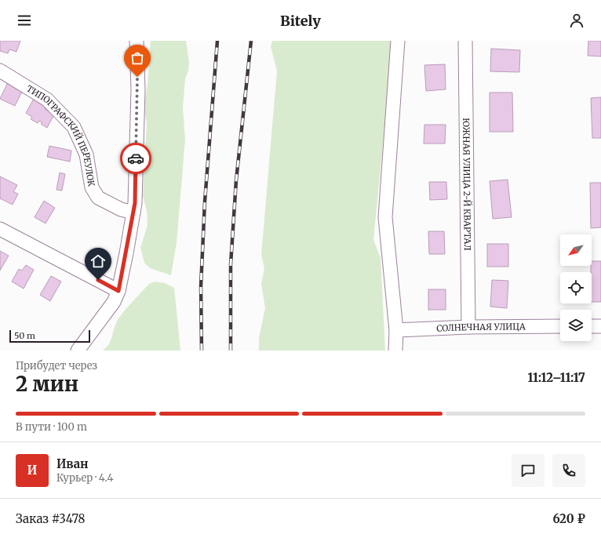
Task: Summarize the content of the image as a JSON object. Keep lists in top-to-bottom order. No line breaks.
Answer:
{"streets":{"street":["ТИПОГРАФСКИЙ ПЕРЕУЛОК","ЮЖНАЯ УЛИЦА 2-Й КВАРТАЛ","СОЛНЕЧНАЯ УЛИЦА"]},"crossings":[["ЮЖНАЯ УЛИЦА 2-Й КВАРТАЛ","СОЛНЕЧНАЯ УЛИЦА"]],"scale_bar":"50 m","north":"bottom left","page":{"header":"Bitely","scale":"50 m","heading":["2 мин","Прибудет через","11:12–11:17"],"panel":["Иван","Курьер · 4.4","Заказ #3478","620 ₽"],"bar":"В пути · 100 m","round":"И"}}
